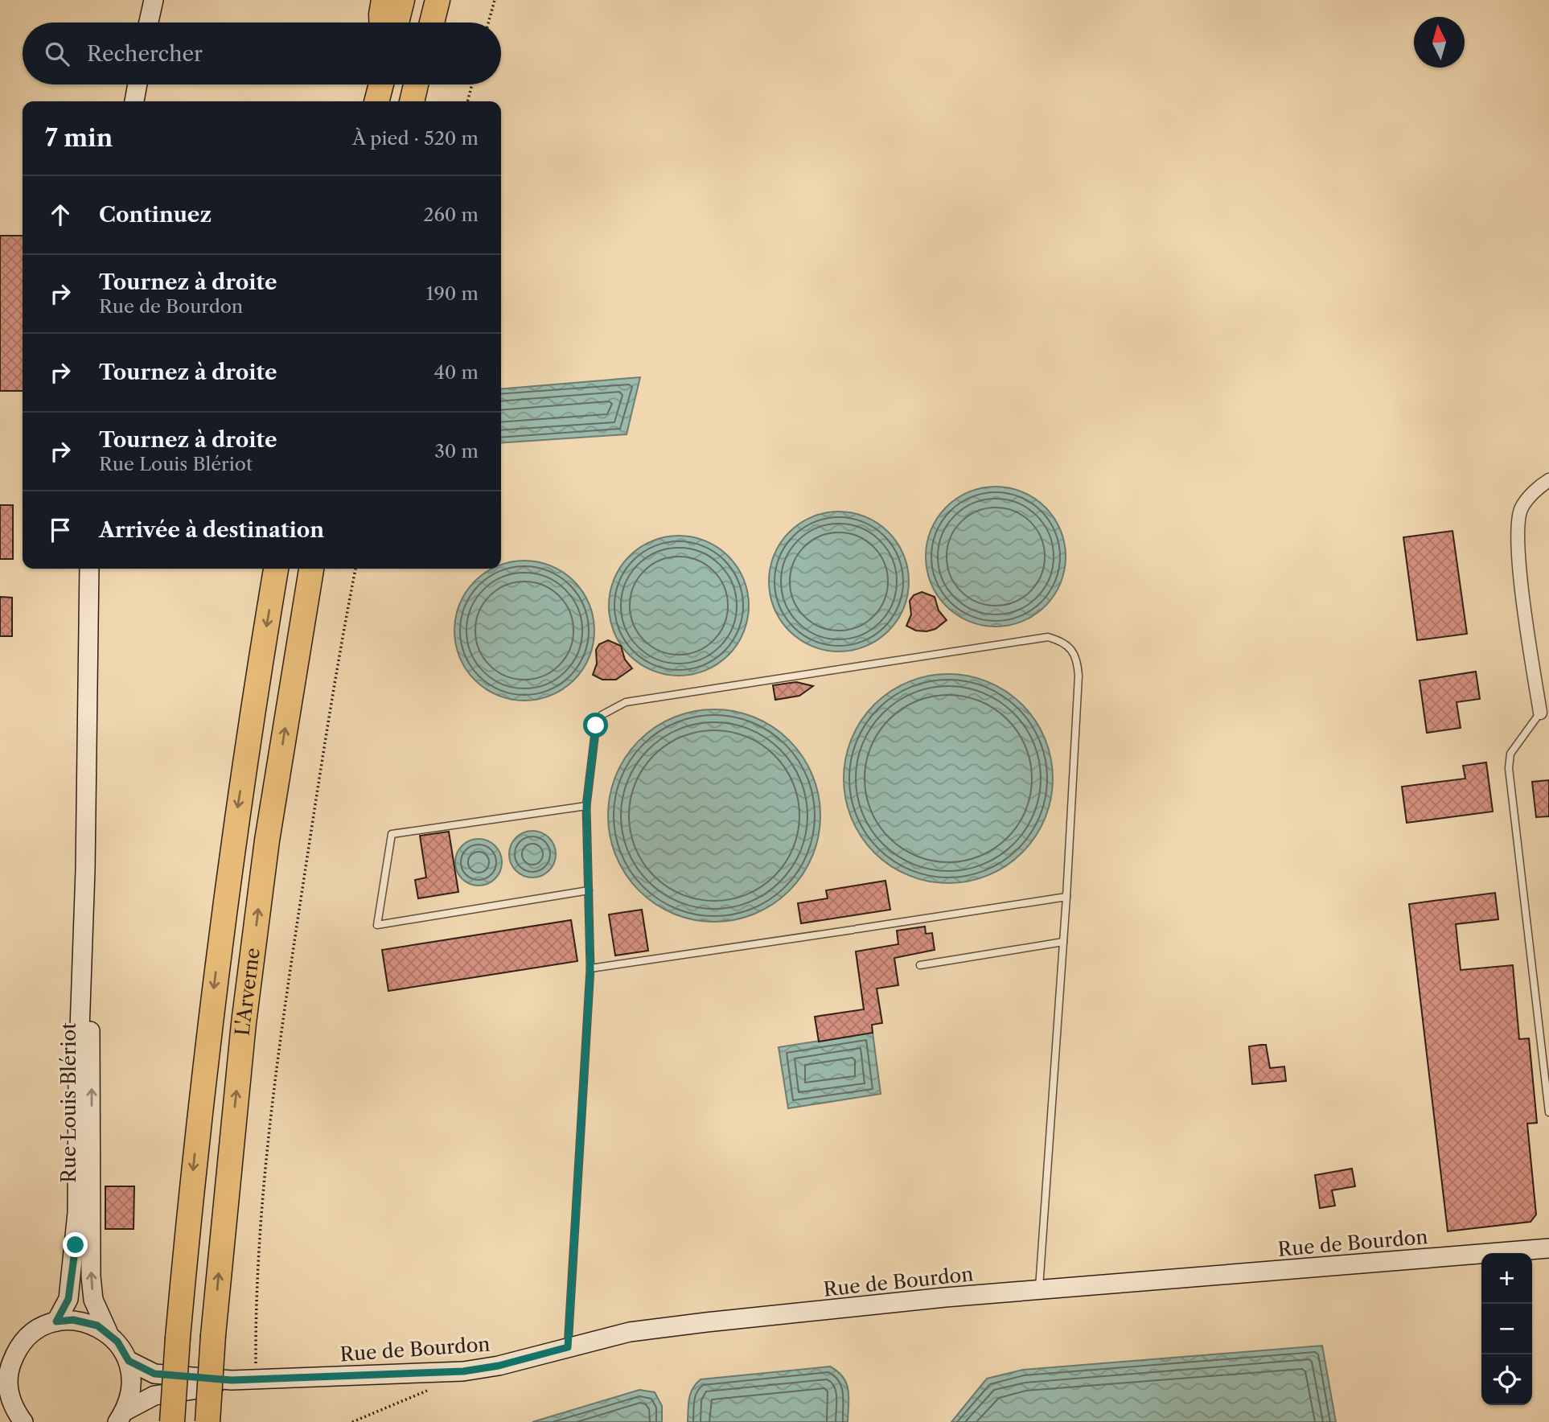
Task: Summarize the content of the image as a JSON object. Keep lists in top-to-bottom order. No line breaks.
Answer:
{"streets":{"highway":["L'Arverne"],"main road":["Rue Louis Blériot","Rue de Bourdon"]},"crossings":[["Rue Louis Blériot","Rue de Bourdon"]],"north":"top","page":{"search":"Rechercher","heading":["7 min","À pied · 520 m"],"list":[["Continuez","260 m"],["Tournez à droite","Rue de Bourdon","190 m"],["Tournez à droite","40 m"],["Tournez à droite","Rue Louis Blériot","30 m"],"Arrivée à destination"],"map_buttons":["+","−"]}}
